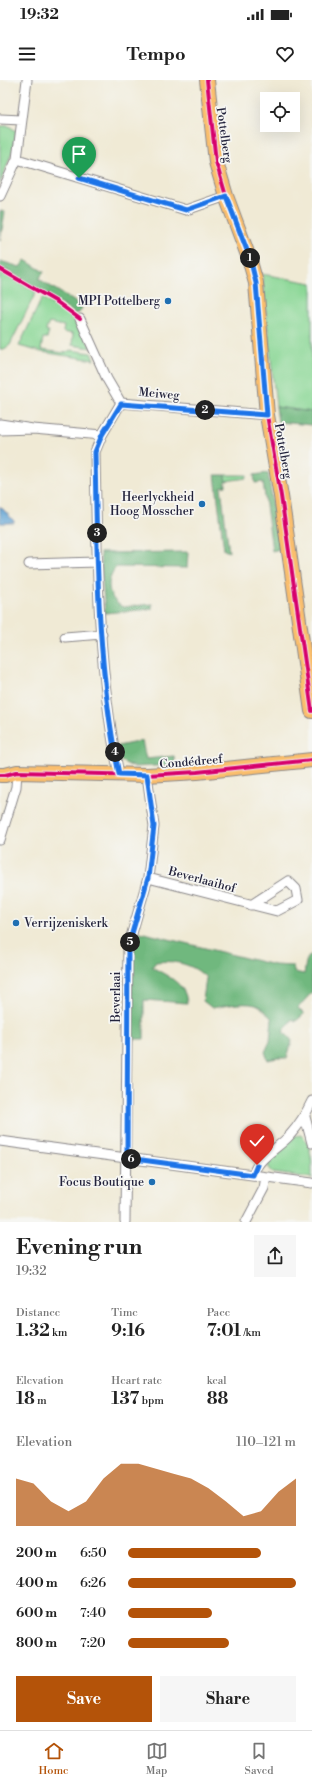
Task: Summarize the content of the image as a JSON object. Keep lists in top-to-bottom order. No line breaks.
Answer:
{"streets":{"main road":["Pottelberg","Condédreef"],"street":["Meiweg","Beverlaaihof","Beverlaai"]},"crossings":[["Pottelberg","Meiweg"],["Condédreef","Beverlaai"],["Beverlaaihof","Beverlaai"]],"places":["MPI Pottelberg","Heerlyckheid Hoog Mosscher","Verrijzeniskerk","Focus Boutique"],"page":{"status":"19:32","header":"Tempo","pins":["1","2","3","4","5","6"],"heading":["Evening run","19:32"],"stats":[["Distance","1.32 km"],["Time","9:16"],["Pace","7:01 /km"],["Elevation","18 m"],["Heart rate","137 bpm"],["kcal","88"]],"chart":["Elevation","110–121 m"],"list":[{"name":"200 m","note":"6:50"},{"name":"400 m","note":"6:26"},{"name":"600 m","note":"7:40"},{"name":"800 m","note":"7:20"}],"buttons":["Save","Share"],"tabs":["Home","Map","Saved"]}}
